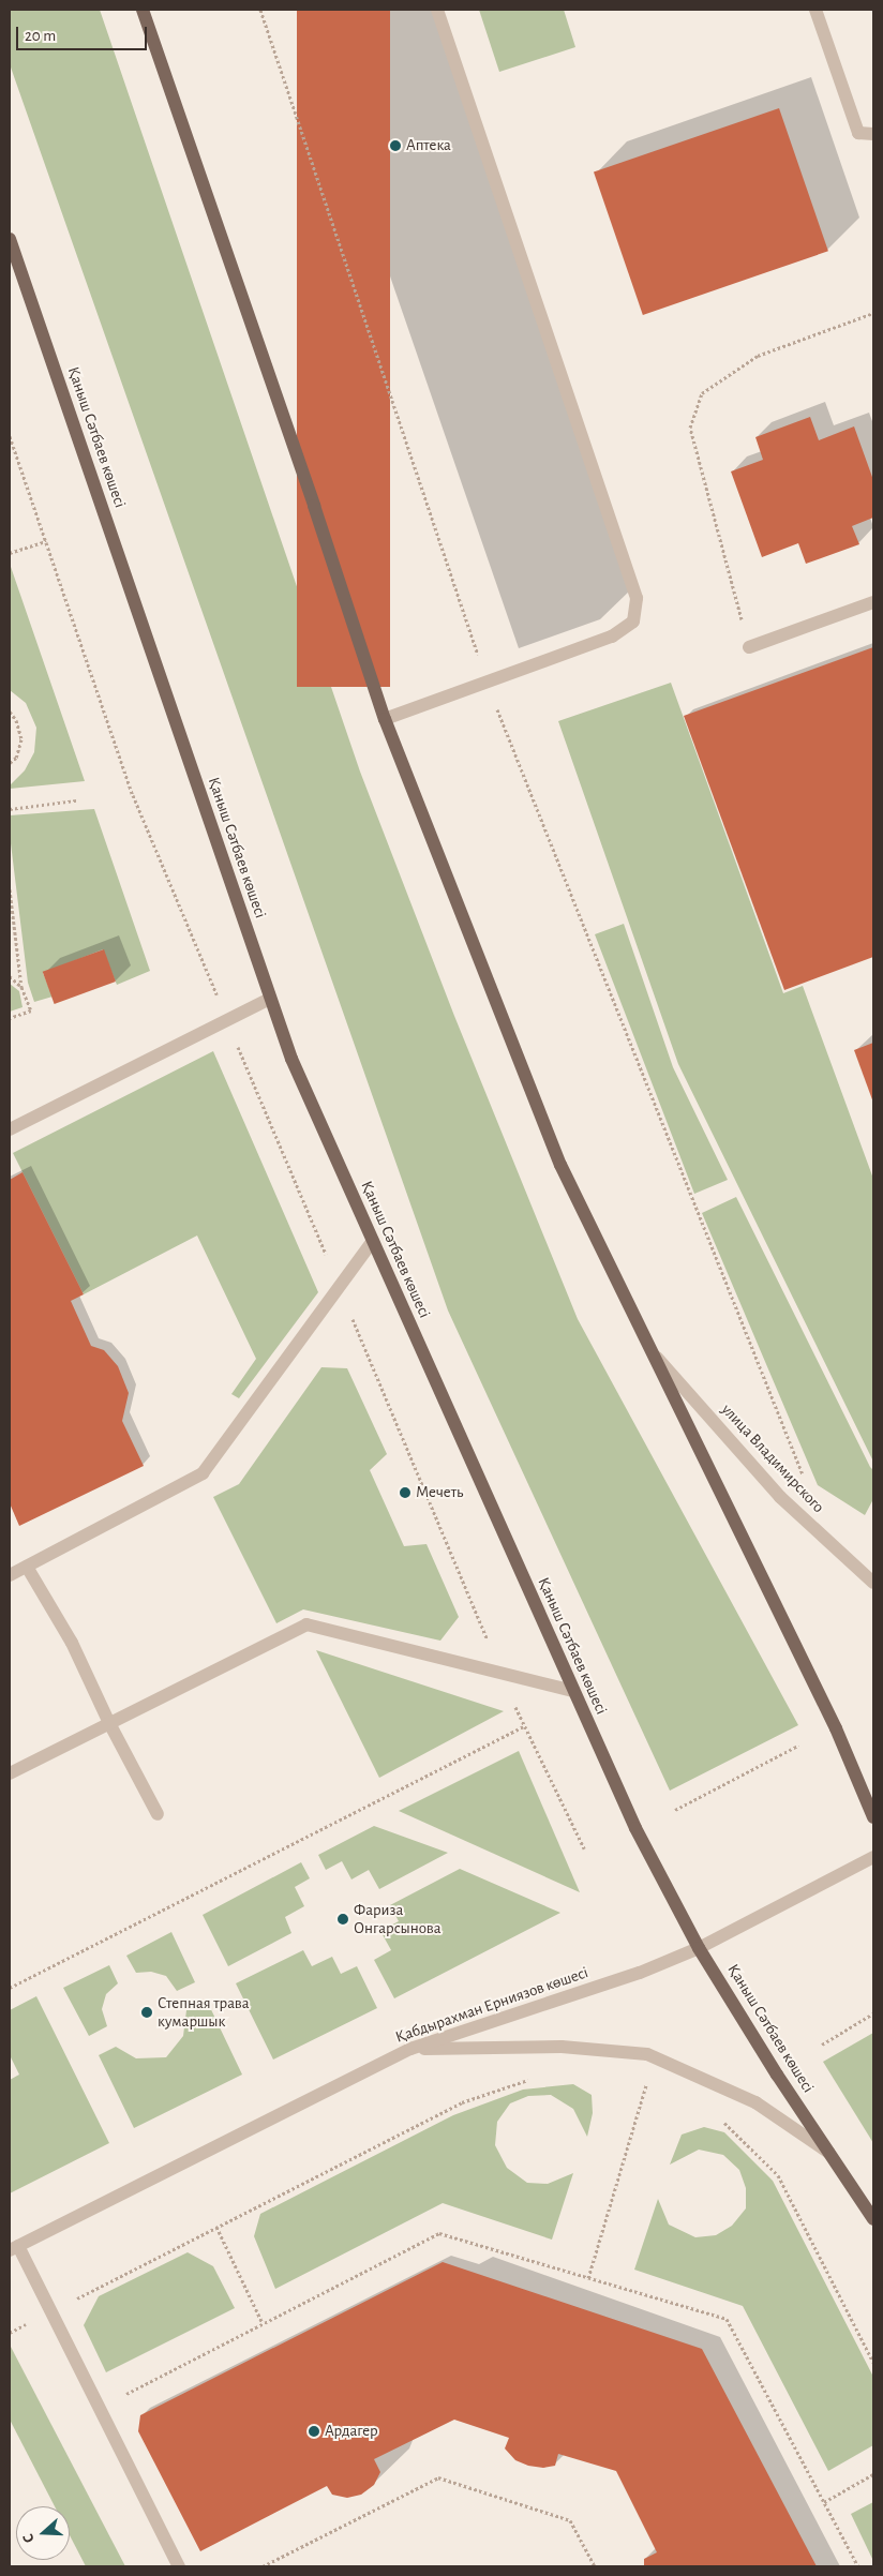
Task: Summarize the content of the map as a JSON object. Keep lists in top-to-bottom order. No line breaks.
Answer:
{"streets":{"main road":["Қаныш Сәтбаев көшесі"],"street":["улица Владимирского","Қабдырахман Ерниязов көшесі"]},"crossings":[["Қаныш Сәтбаев көшесі","Қабдырахман Ерниязов көшесі"]],"places":["Аптека","Мечеть","Фариза Онгарсынова","Степная трава кумаршык","Ардагер"],"scale_bar":"20 m","north":"left"}
